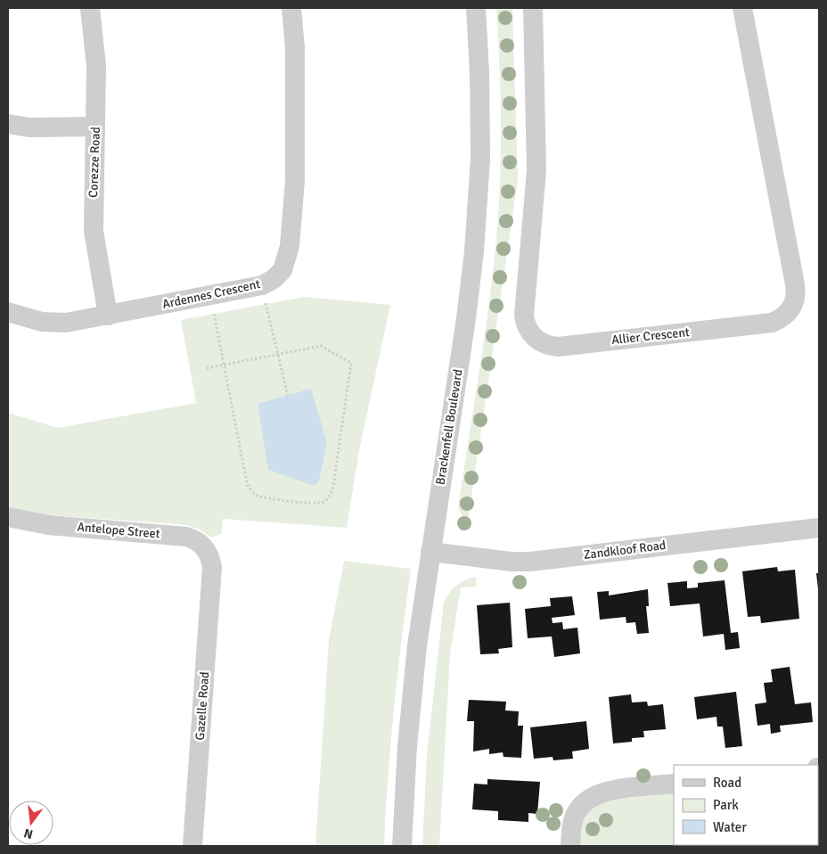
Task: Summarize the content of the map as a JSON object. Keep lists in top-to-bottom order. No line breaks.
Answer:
{"streets":{"street":["Corezze Road","Ardennes Crescent","Allier Crescent","Brackenfell Boulevard","Antelope Street","Zandkloof Road","Gazelle Road"]},"crossings":[["Corezze Road","Ardennes Crescent"],["Brackenfell Boulevard","Zandkloof Road"],["Antelope Street","Gazelle Road"]],"legend":["Road","Park","Water"],"north":"bottom"}
